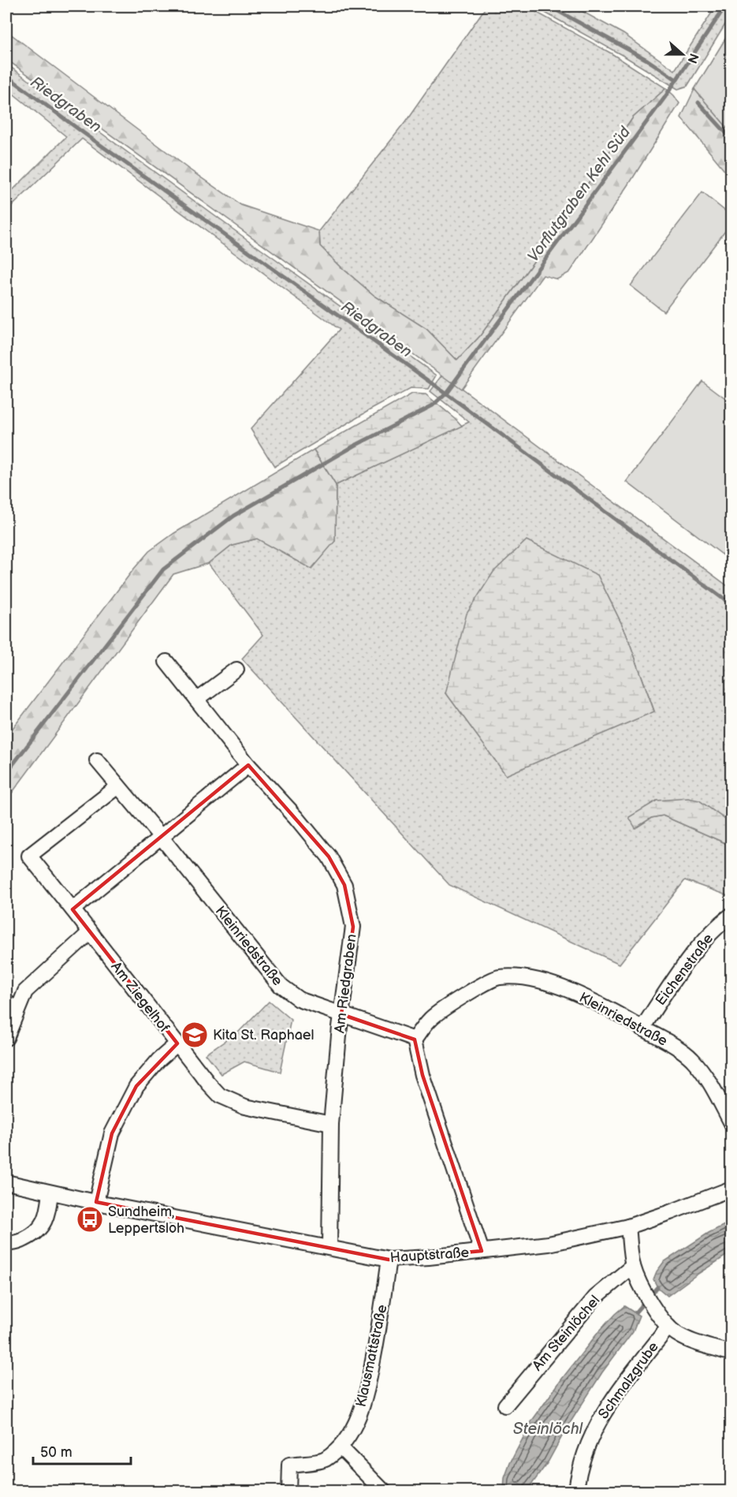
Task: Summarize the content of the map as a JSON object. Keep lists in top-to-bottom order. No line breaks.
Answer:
{"streets":{"street":["Kleinriedstraße","Eichenstraße","Am Riedgraben","Am Ziegelhof","Hauptstraße","Am Steinlöchel","Klausmattstraße","Schmalzgrube"]},"crossings":[["Kleinriedstraße","Eichenstraße"],["Kleinriedstraße","Am Riedgraben"],["Kleinriedstraße","Am Ziegelhof"],["Am Riedgraben","Am Ziegelhof"],["Hauptstraße","Klausmattstraße"],["Hauptstraße","Schmalzgrube"],["Am Steinlöchel","Schmalzgrube"]],"water":["Riedgraben","Vorflutgraben Kehl Süd","Steinlöchl"],"places":{"school or university":["Kita St. Raphael"],"bus stop":["Sundheim, Leppertsloh"]},"scale_bar":"50 m","north":"right"}
